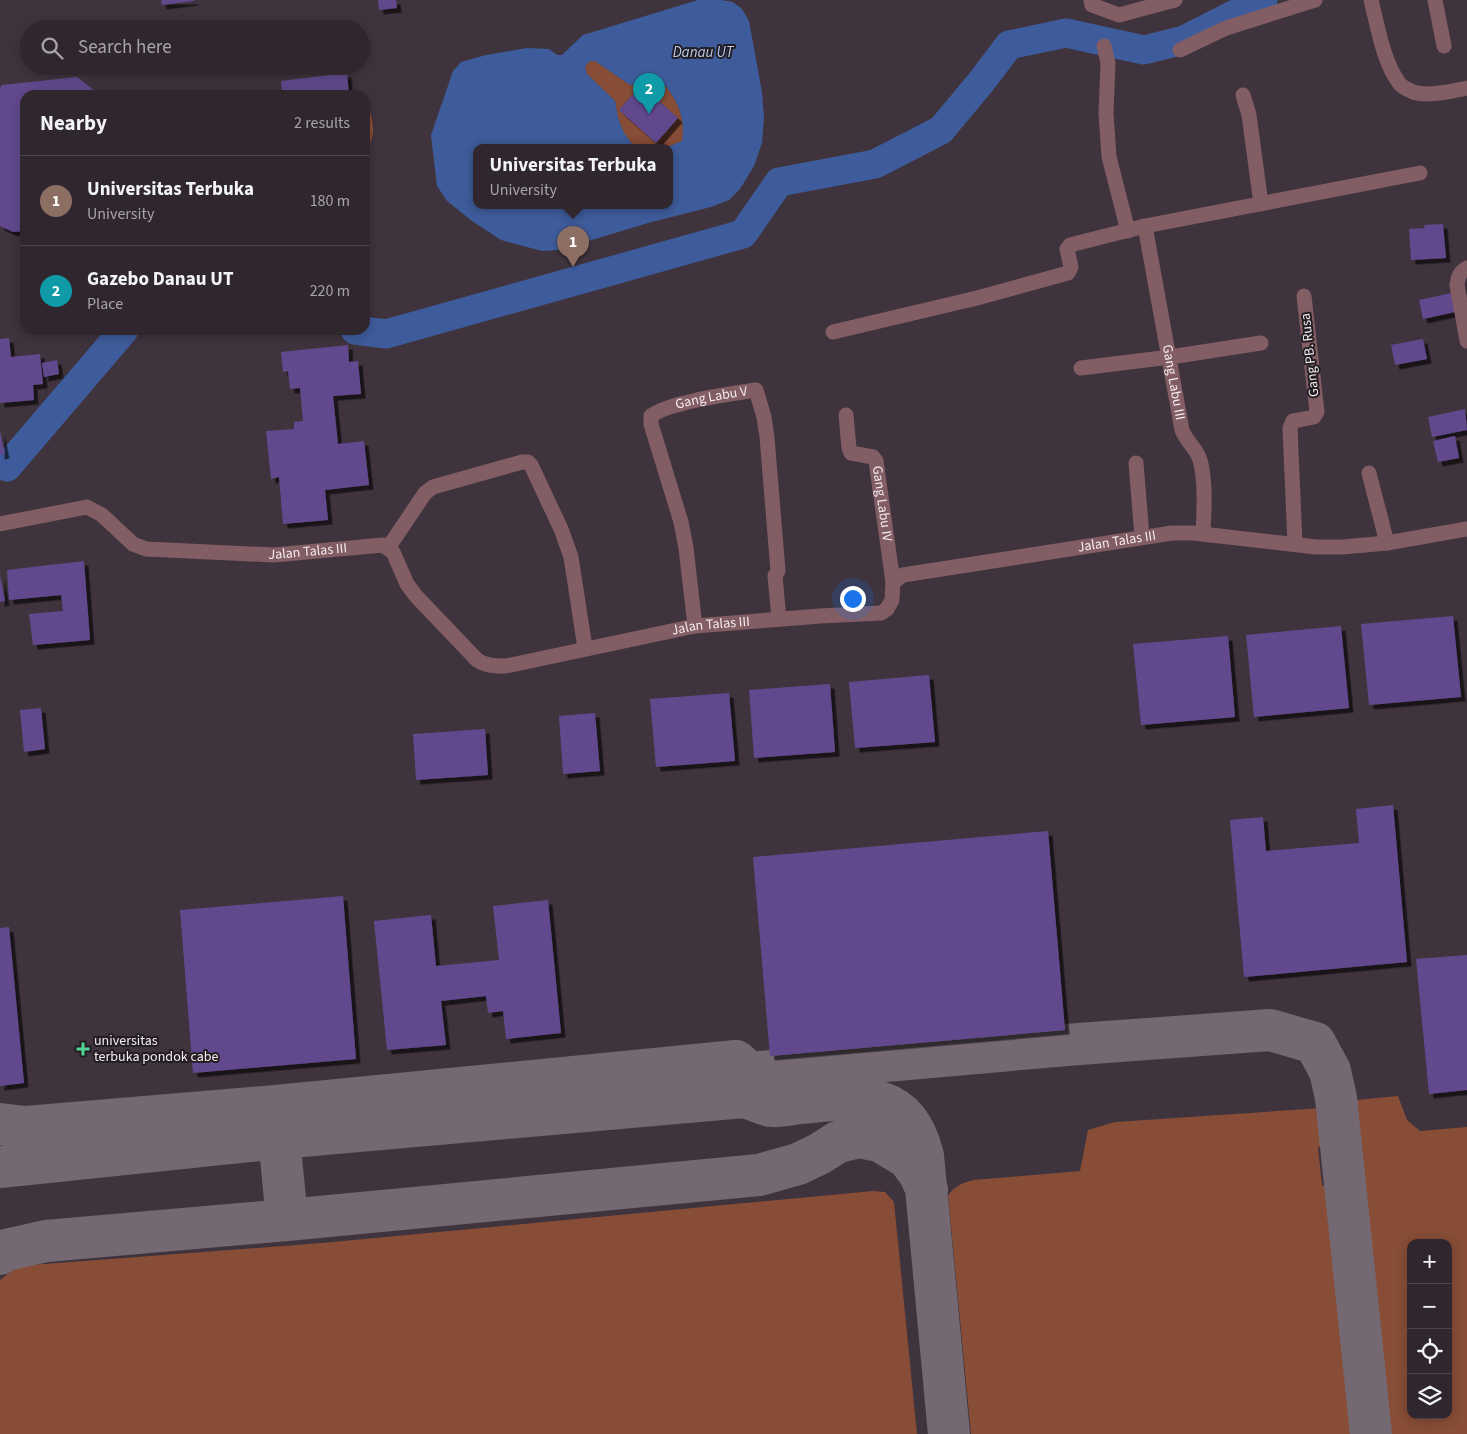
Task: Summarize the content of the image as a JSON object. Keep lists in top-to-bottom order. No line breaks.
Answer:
{"streets":{"street":["Gang PB. Rusa","Gang Labu III","Gang Labu V","Gang Labu IV","Jalan Talas III"]},"crossings":[["Gang PB. Rusa","Jalan Talas III"],["Gang Labu III","Jalan Talas III"],["Gang Labu V","Jalan Talas III"],["Gang Labu IV","Jalan Talas III"]],"water":["Danau UT"],"places":{"health":["universitas terbuka pondok cabe"]},"page":{"search":"Search here","pins":["2","1"],"heading":["Nearby","2 results"],"popup":["Universitas Terbuka","University"],"list":[{"mark":"1","name":"Universitas Terbuka","note":"University","value":"180 m"},{"mark":"2","name":"Gazebo Danau UT","note":"Place","value":"220 m"}],"map_buttons":["+","−"]}}
